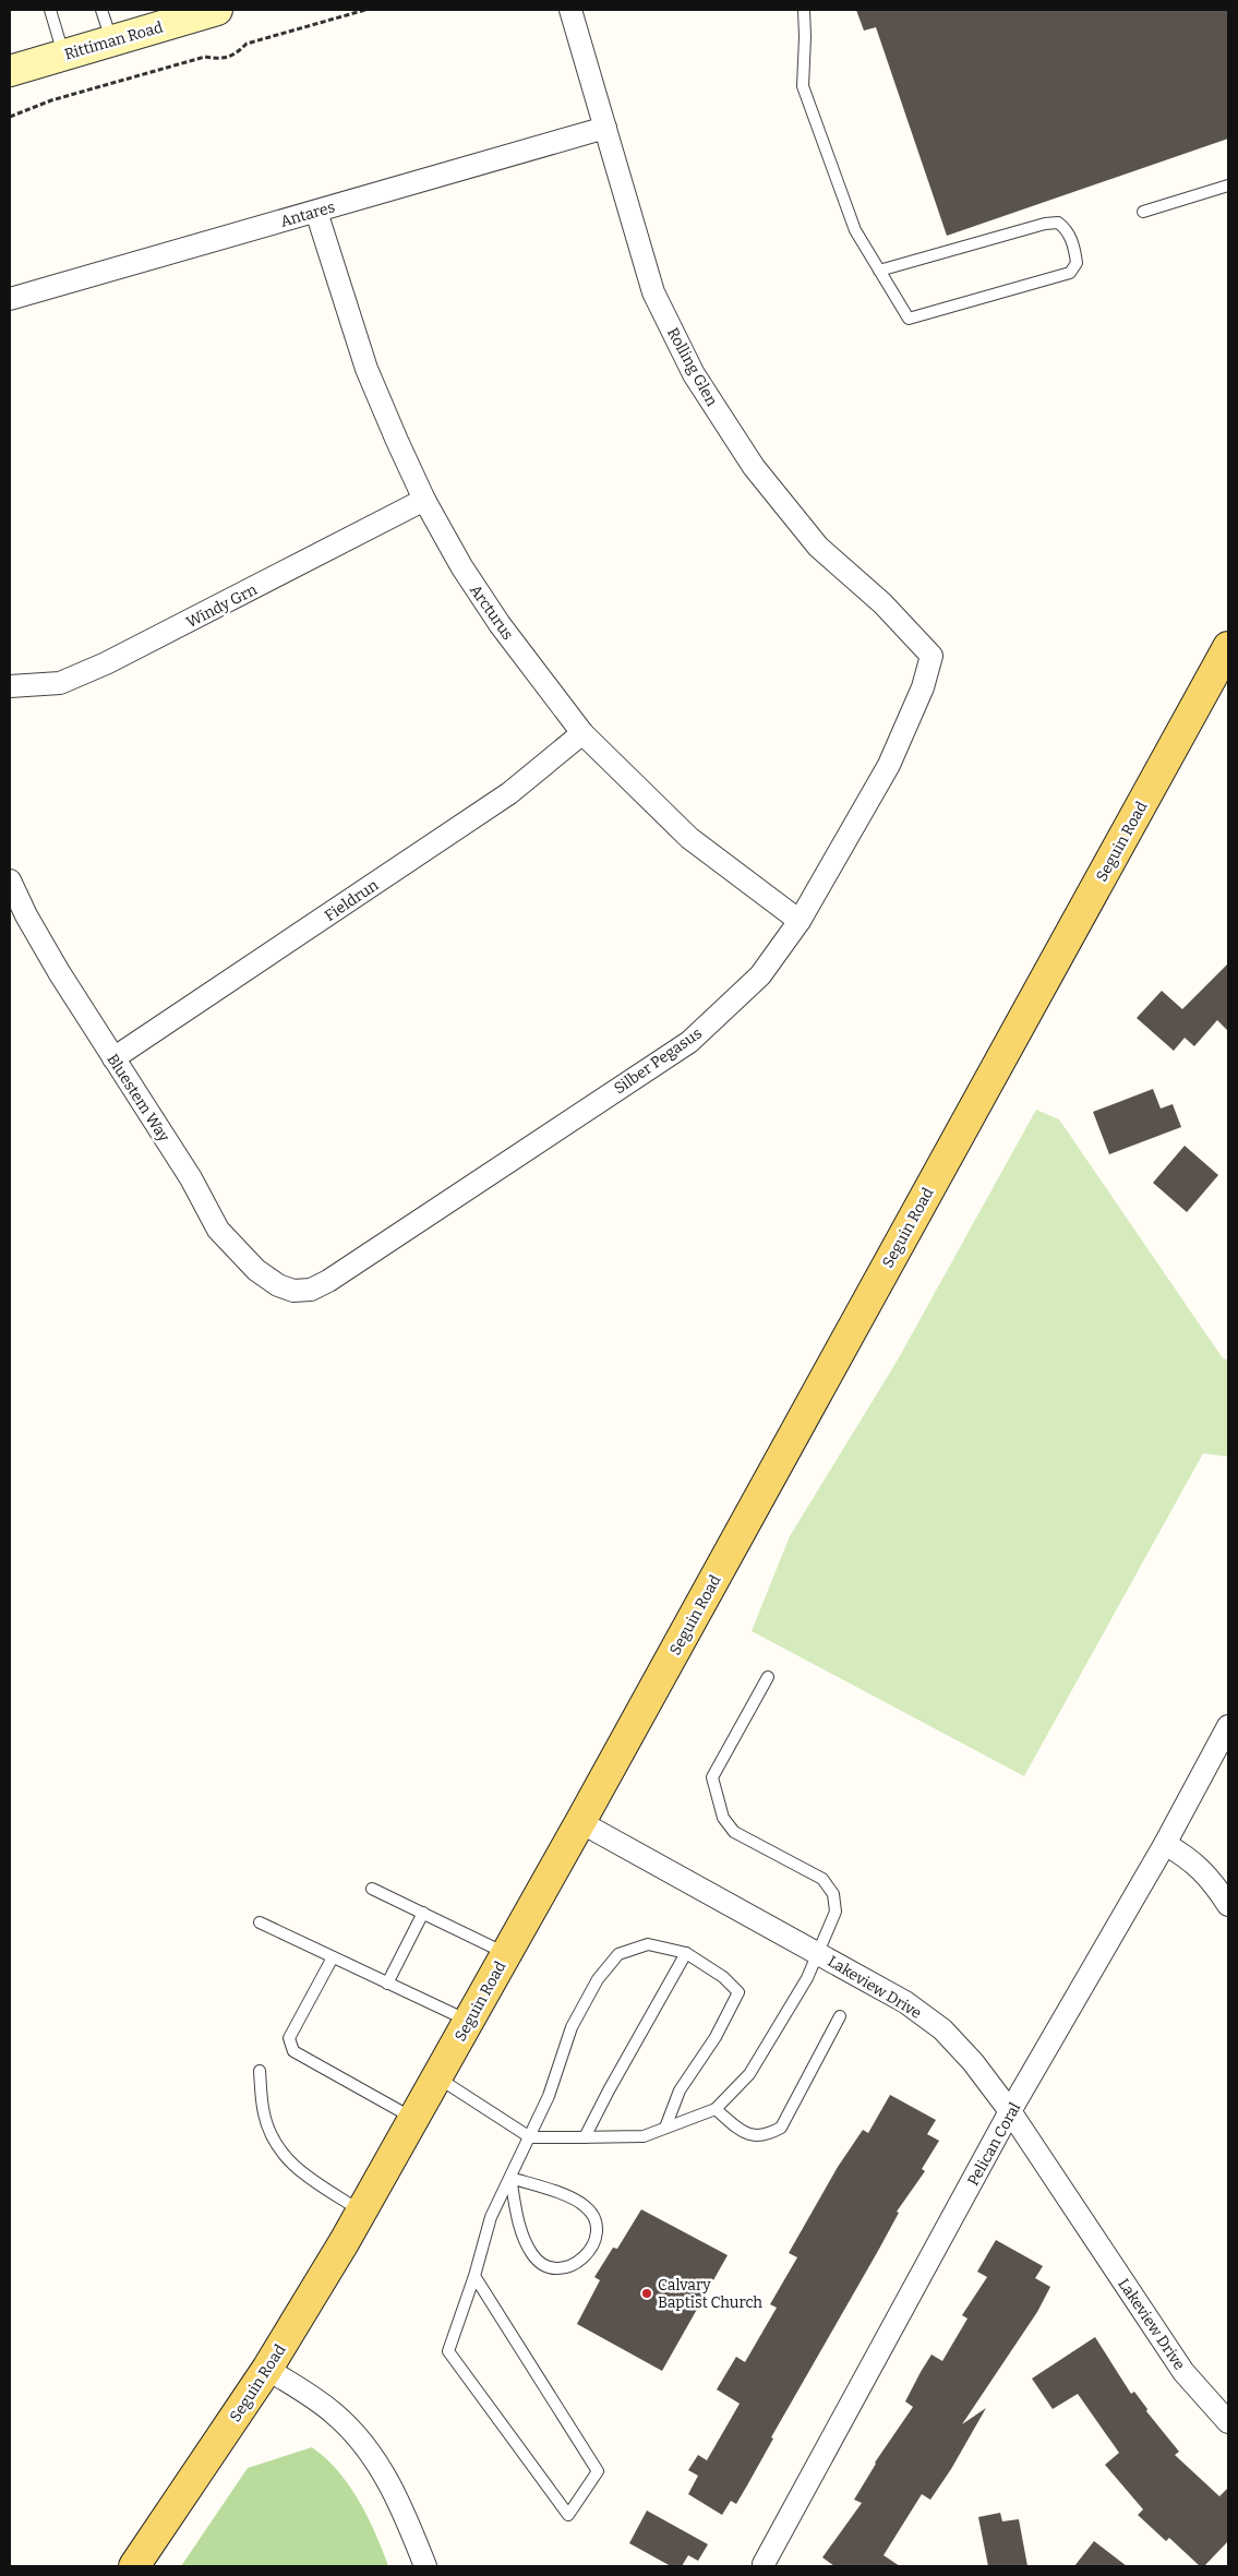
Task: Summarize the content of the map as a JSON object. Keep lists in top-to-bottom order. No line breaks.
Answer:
{"streets":{"main road":["Rittiman Road","Seguin Road"],"street":["Antares","Rolling Glen","Windy Grn","Arcturus","Fieldrun","Silber Pegasus","Bluestem Way","Lakeview Drive","Pelican Coral"]},"crossings":[["Antares","Rolling Glen"],["Antares","Arcturus"],["Rolling Glen","Silber Pegasus"],["Windy Grn","Arcturus"],["Arcturus","Fieldrun"],["Arcturus","Silber Pegasus"],["Seguin Road","Lakeview Drive"],["Fieldrun","Bluestem Way"],["Silber Pegasus","Bluestem Way"],["Lakeview Drive","Pelican Coral"]],"places":["Calvary Baptist Church"]}
